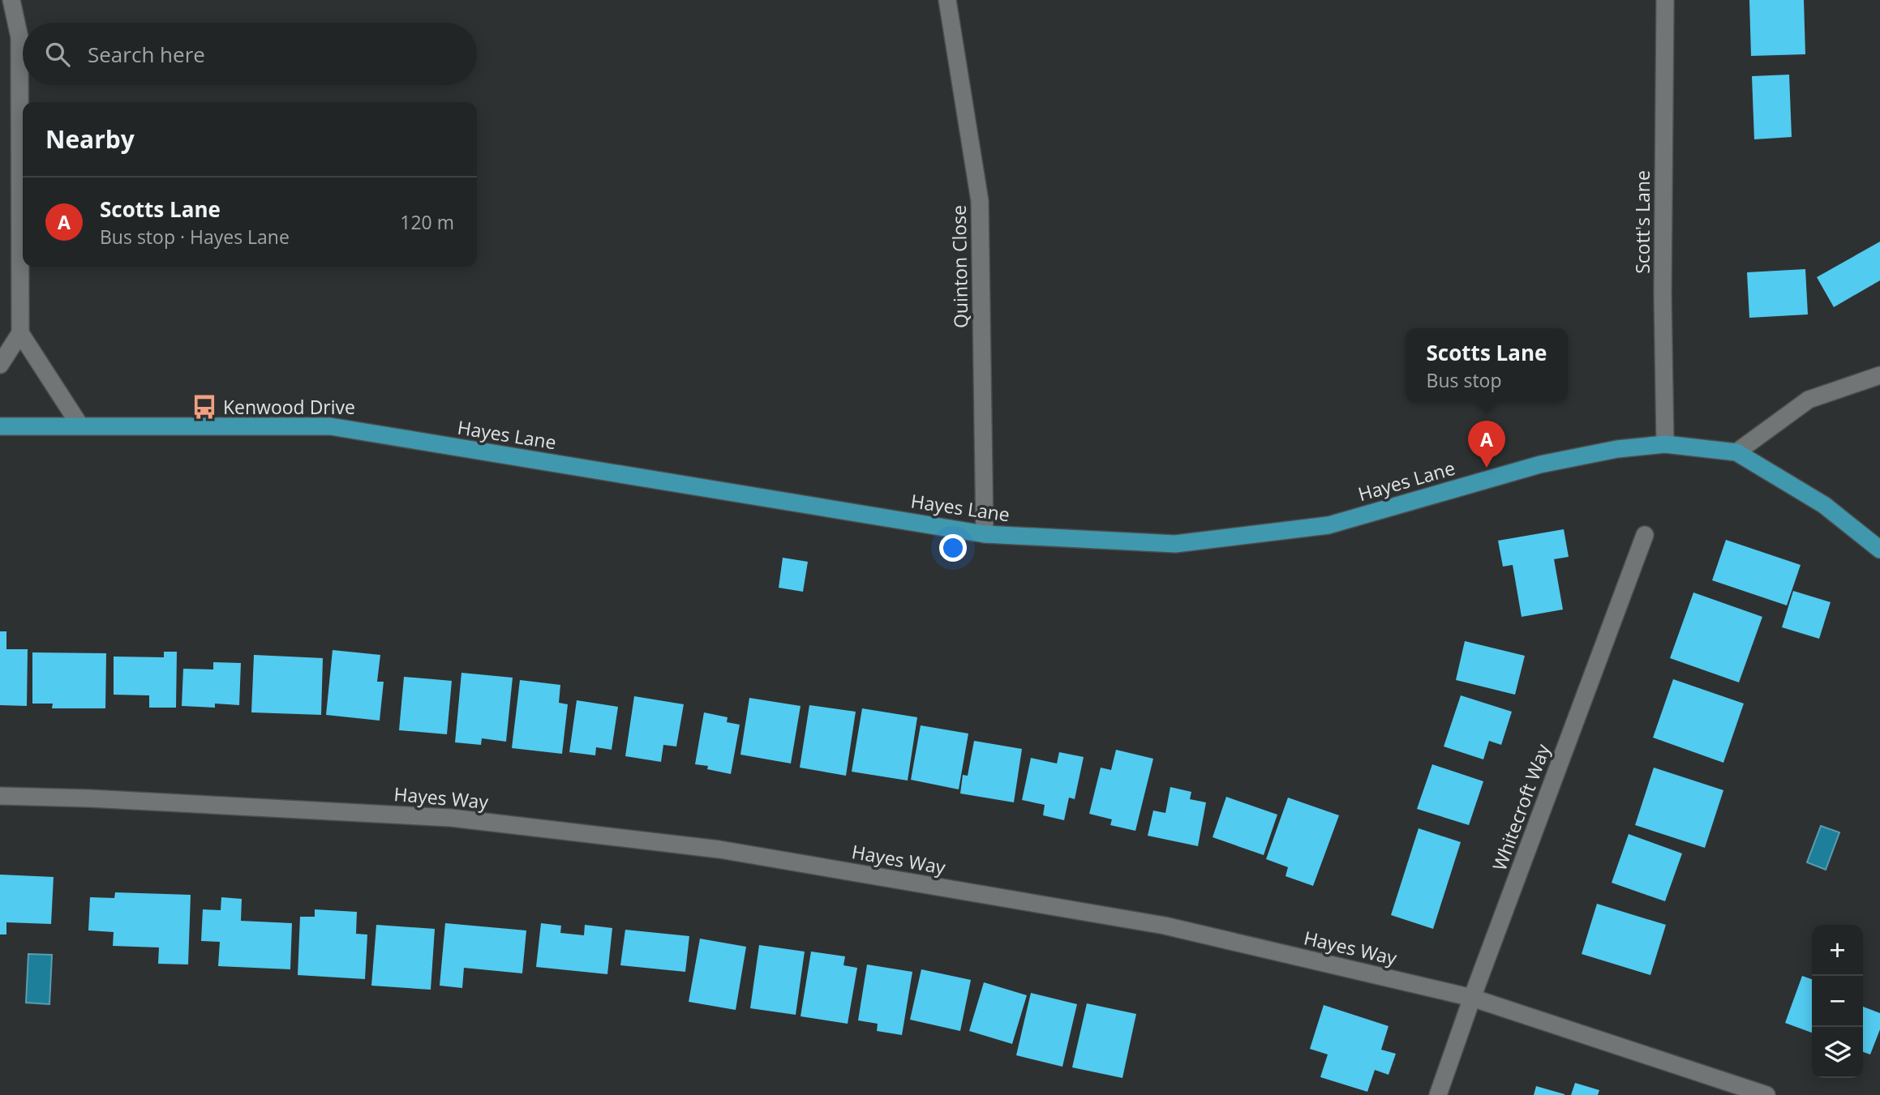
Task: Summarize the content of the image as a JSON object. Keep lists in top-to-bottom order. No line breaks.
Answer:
{"streets":{"main road":["Hayes Lane"],"street":["Scott's Lane","Quinton Close","Hayes Way","Whitecroft Way"]},"crossings":[["Scott's Lane","Hayes Lane"],["Quinton Close","Hayes Lane"],["Hayes Way","Whitecroft Way"]],"places":{"bus stop":["Kenwood Drive"]},"page":{"search":"Search here","heading":"Nearby","list":[{"mark":"A","name":"Scotts Lane","note":"Bus stop · Hayes Lane","value":"120 m"}],"popup":["Scotts Lane","Bus stop"],"pins":"A","map_buttons":["+","−"]}}
